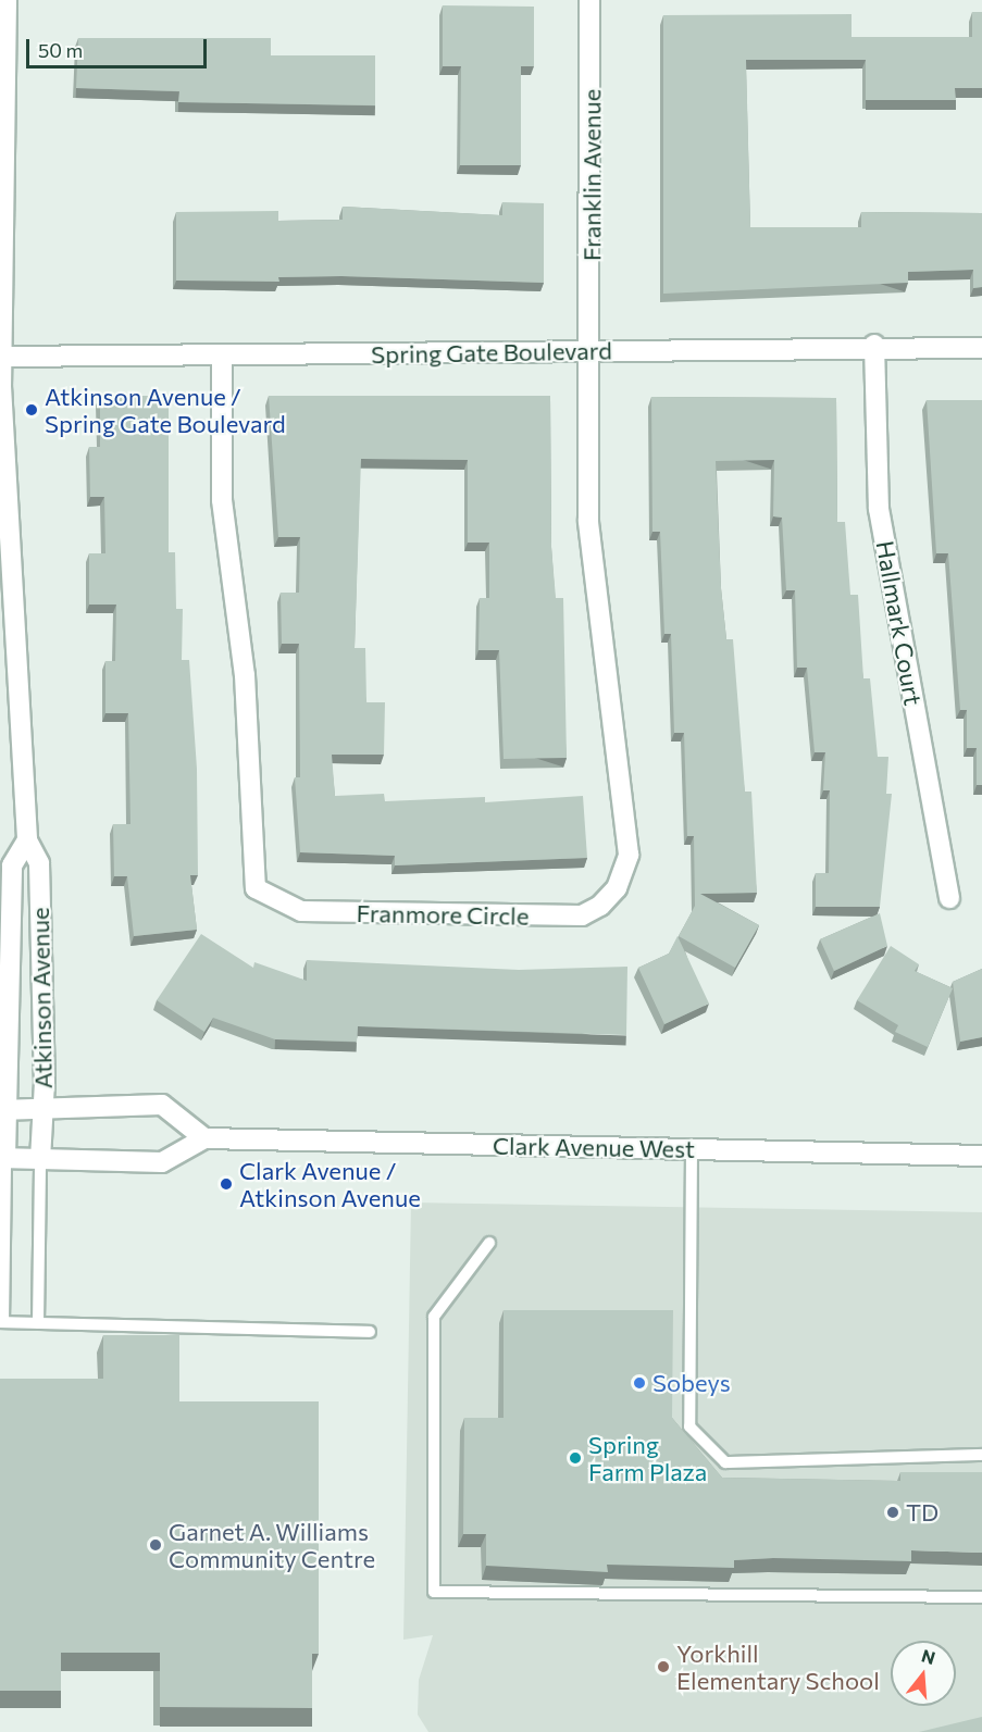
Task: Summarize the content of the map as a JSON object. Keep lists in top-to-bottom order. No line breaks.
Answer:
{"streets":{"street":["Franklin Avenue","Spring Gate Boulevard","Hallmark Court","Franmore Circle","Atkinson Avenue","Clark Avenue West"]},"crossings":[["Franklin Avenue","Spring Gate Boulevard"],["Franklin Avenue","Franmore Circle"],["Spring Gate Boulevard","Hallmark Court"],["Spring Gate Boulevard","Franmore Circle"],["Spring Gate Boulevard","Atkinson Avenue"]],"places":["Atkinson Avenue / Spring Gate Boulevard","Clark Avenue / Atkinson Avenue","Sobeys","Spring Farm Plaza","TD","Garnet A. Williams Community Centre","Yorkhill Elementary School"],"scale_bar":"50 m","north":"top"}
